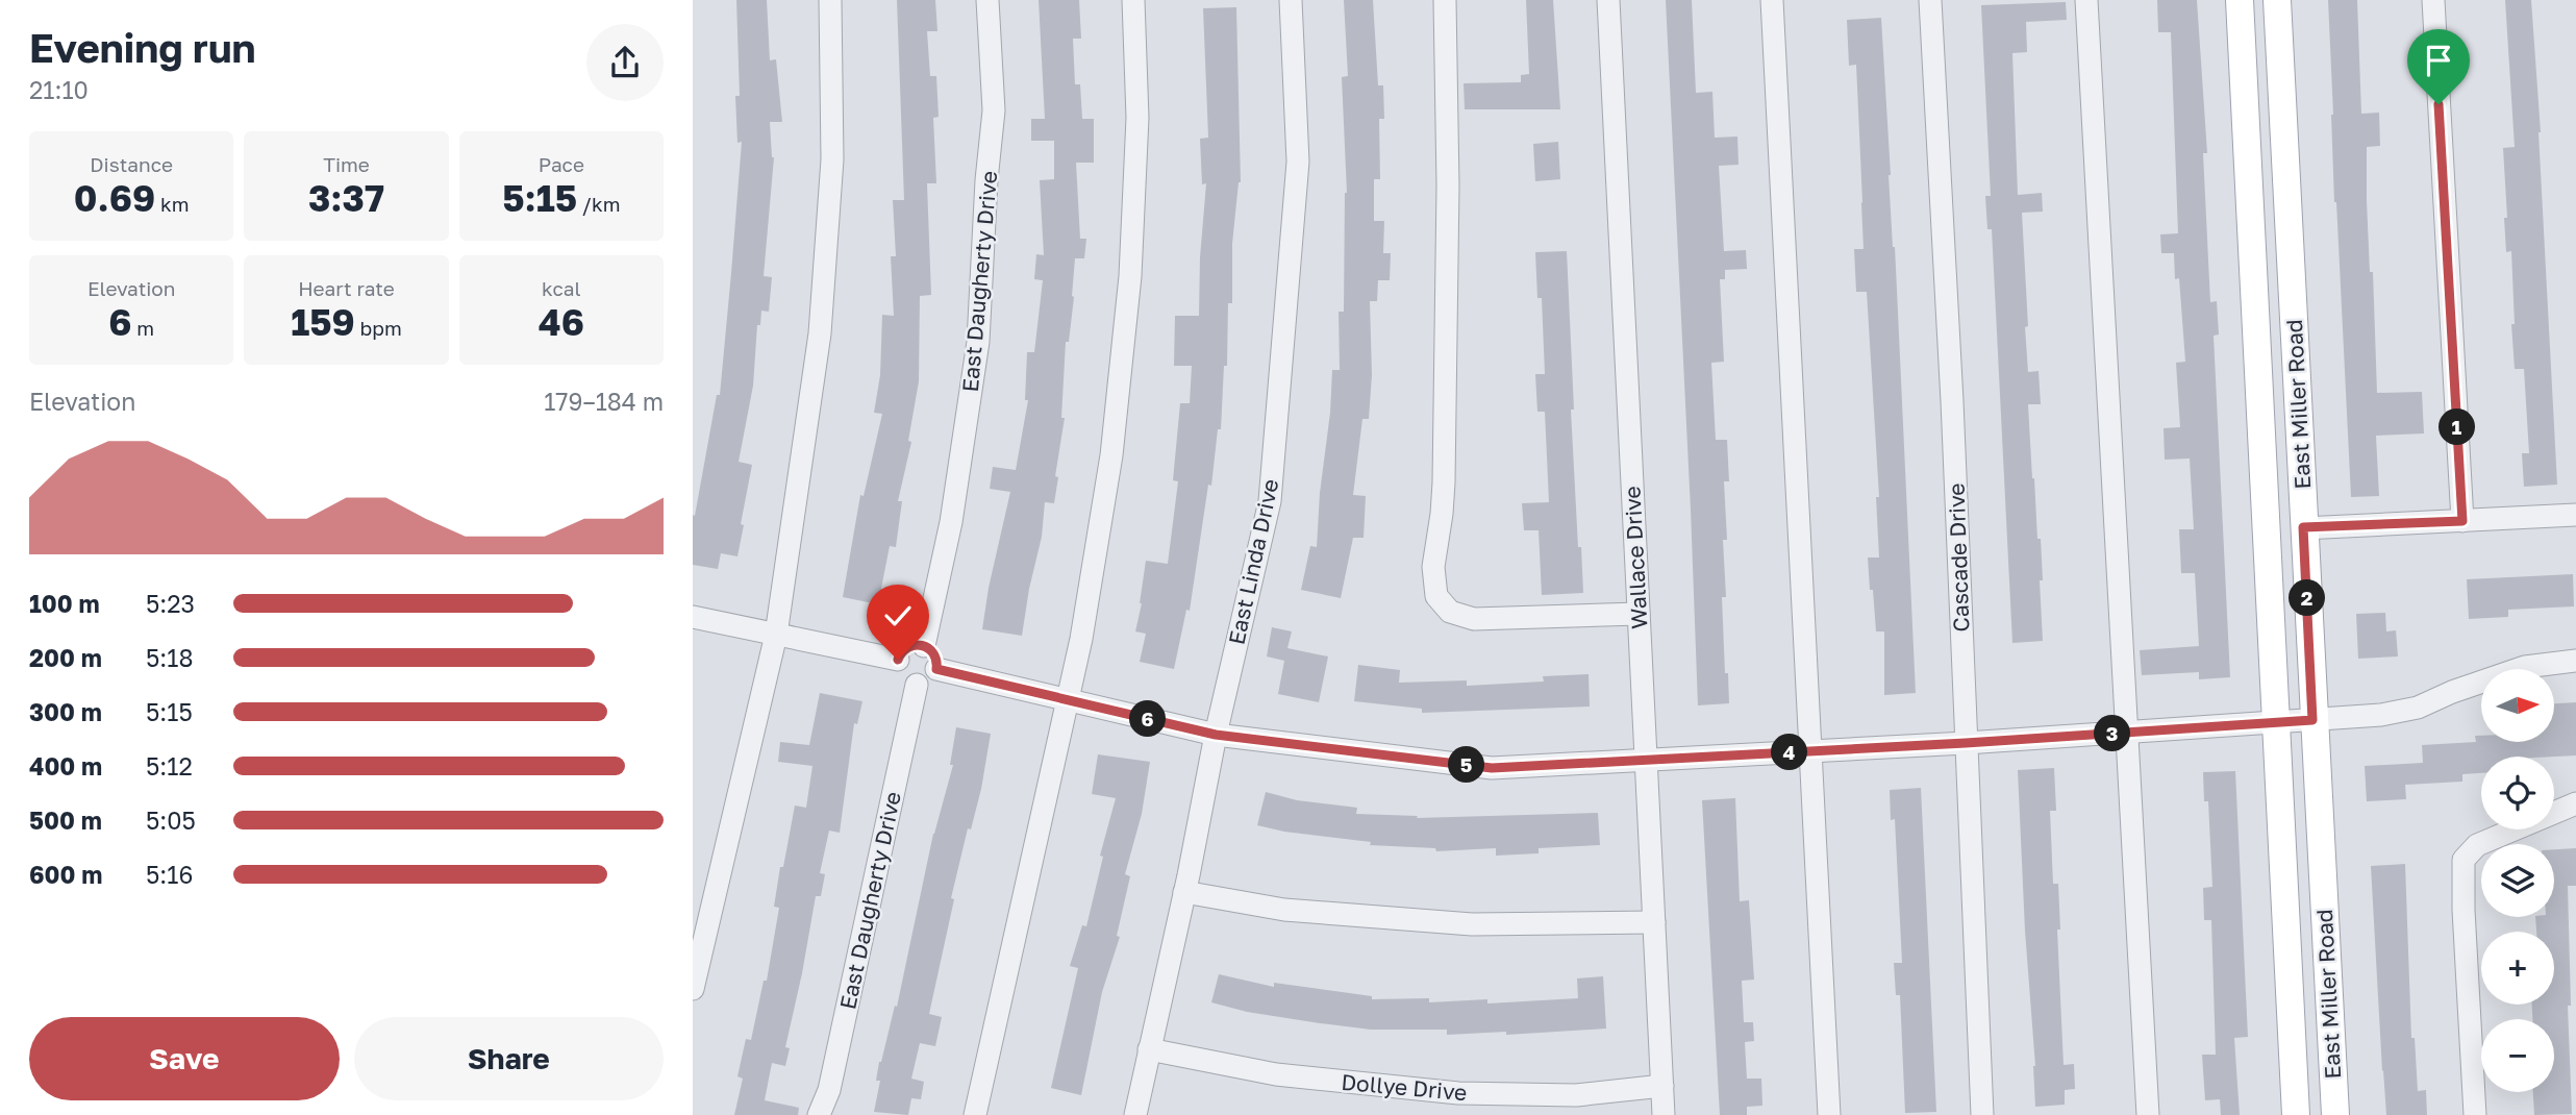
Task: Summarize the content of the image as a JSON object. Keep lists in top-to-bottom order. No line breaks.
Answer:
{"streets":{"main road":["East Miller Road"],"street":["East Daugherty Drive","Wallace Drive","Cascade Drive","East Linda Drive","Dollye Drive"]},"crossings":[["Wallace Drive","Dollye Drive"],["East Linda Drive","Dollye Drive"]],"north":"right","page":{"heading":["Evening run","21:10"],"stats":[["Distance","0.69 km"],["Time","3:37"],["Pace","5:15 /km"],["Elevation","6 m"],["Heart rate","159 bpm"],["kcal","46"]],"chart":["Elevation","179–184 m"],"pins":["1","2","6","3","4","5"],"list":[{"name":"100 m","note":"5:23"},{"name":"200 m","note":"5:18"},{"name":"300 m","note":"5:15"},{"name":"400 m","note":"5:12"},{"name":"500 m","note":"5:05"},{"name":"600 m","note":"5:16"}],"map_buttons":["+","−"],"buttons":["Save","Share"]}}
